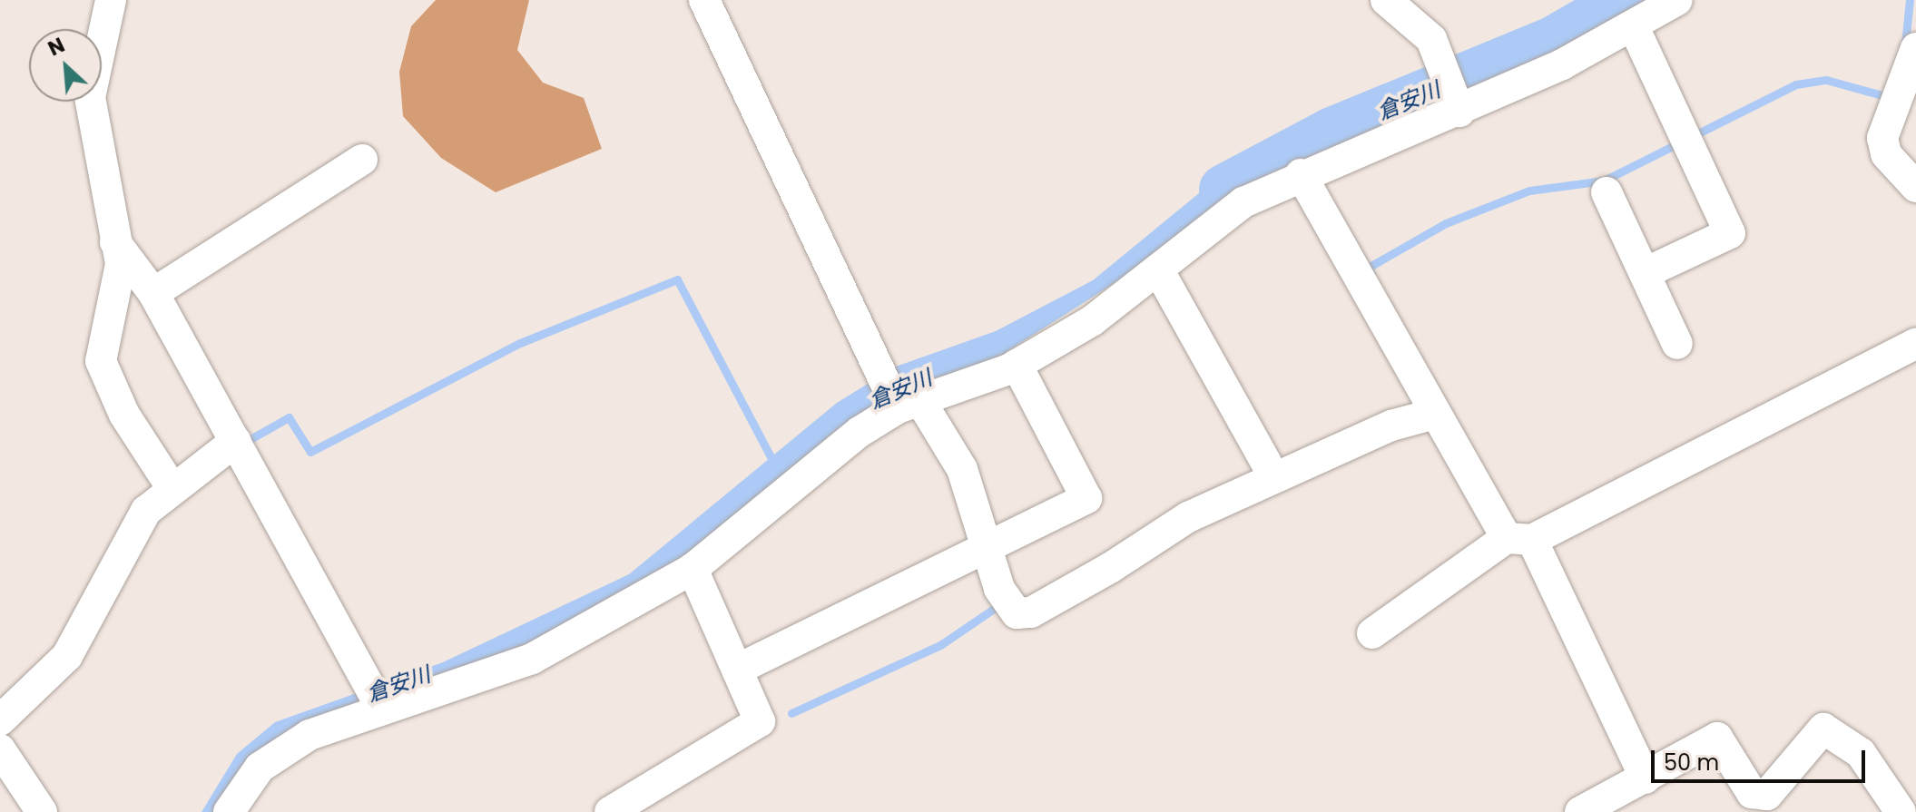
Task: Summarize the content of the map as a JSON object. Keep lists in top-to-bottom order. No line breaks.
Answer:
{"water":["倉安川"],"scale_bar":"50 m","north":"top left"}
